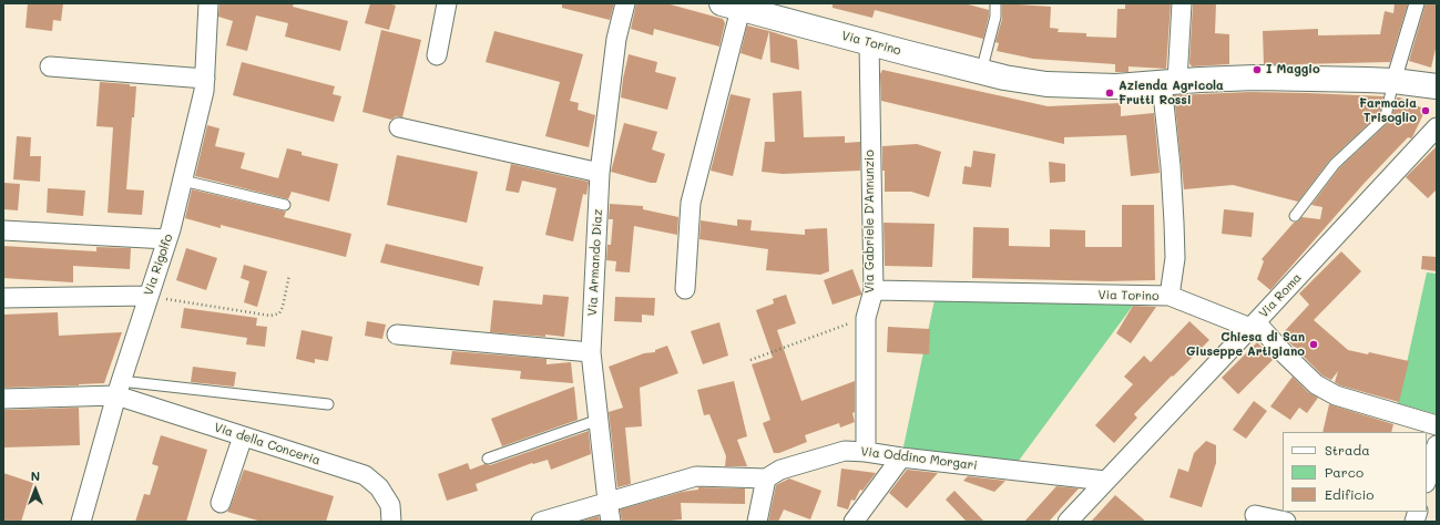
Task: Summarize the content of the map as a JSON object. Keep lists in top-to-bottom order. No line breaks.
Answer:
{"streets":{"main road":["Via Torino"],"street":["Via Gabriele D'Annunzio","Via Armando Diaz","Via Rigolfo","Via Roma","Via della Conceria","Via Oddino Morgari"]},"crossings":[["Via Torino","Via Gabriele D'Annunzio"],["Via Gabriele D'Annunzio","Via Oddino Morgari"],["Via Armando Diaz","Via Oddino Morgari"],["Via Rigolfo","Via della Conceria"],["Via Roma","Via Oddino Morgari"]],"places":["I Maggio","Azienda Agricola Frutti Rossi","Farmacia Trisoglio","Chiesa di San Giuseppe Artigiano"],"legend":["Strada","Parco","Edificio"],"north":"top"}
